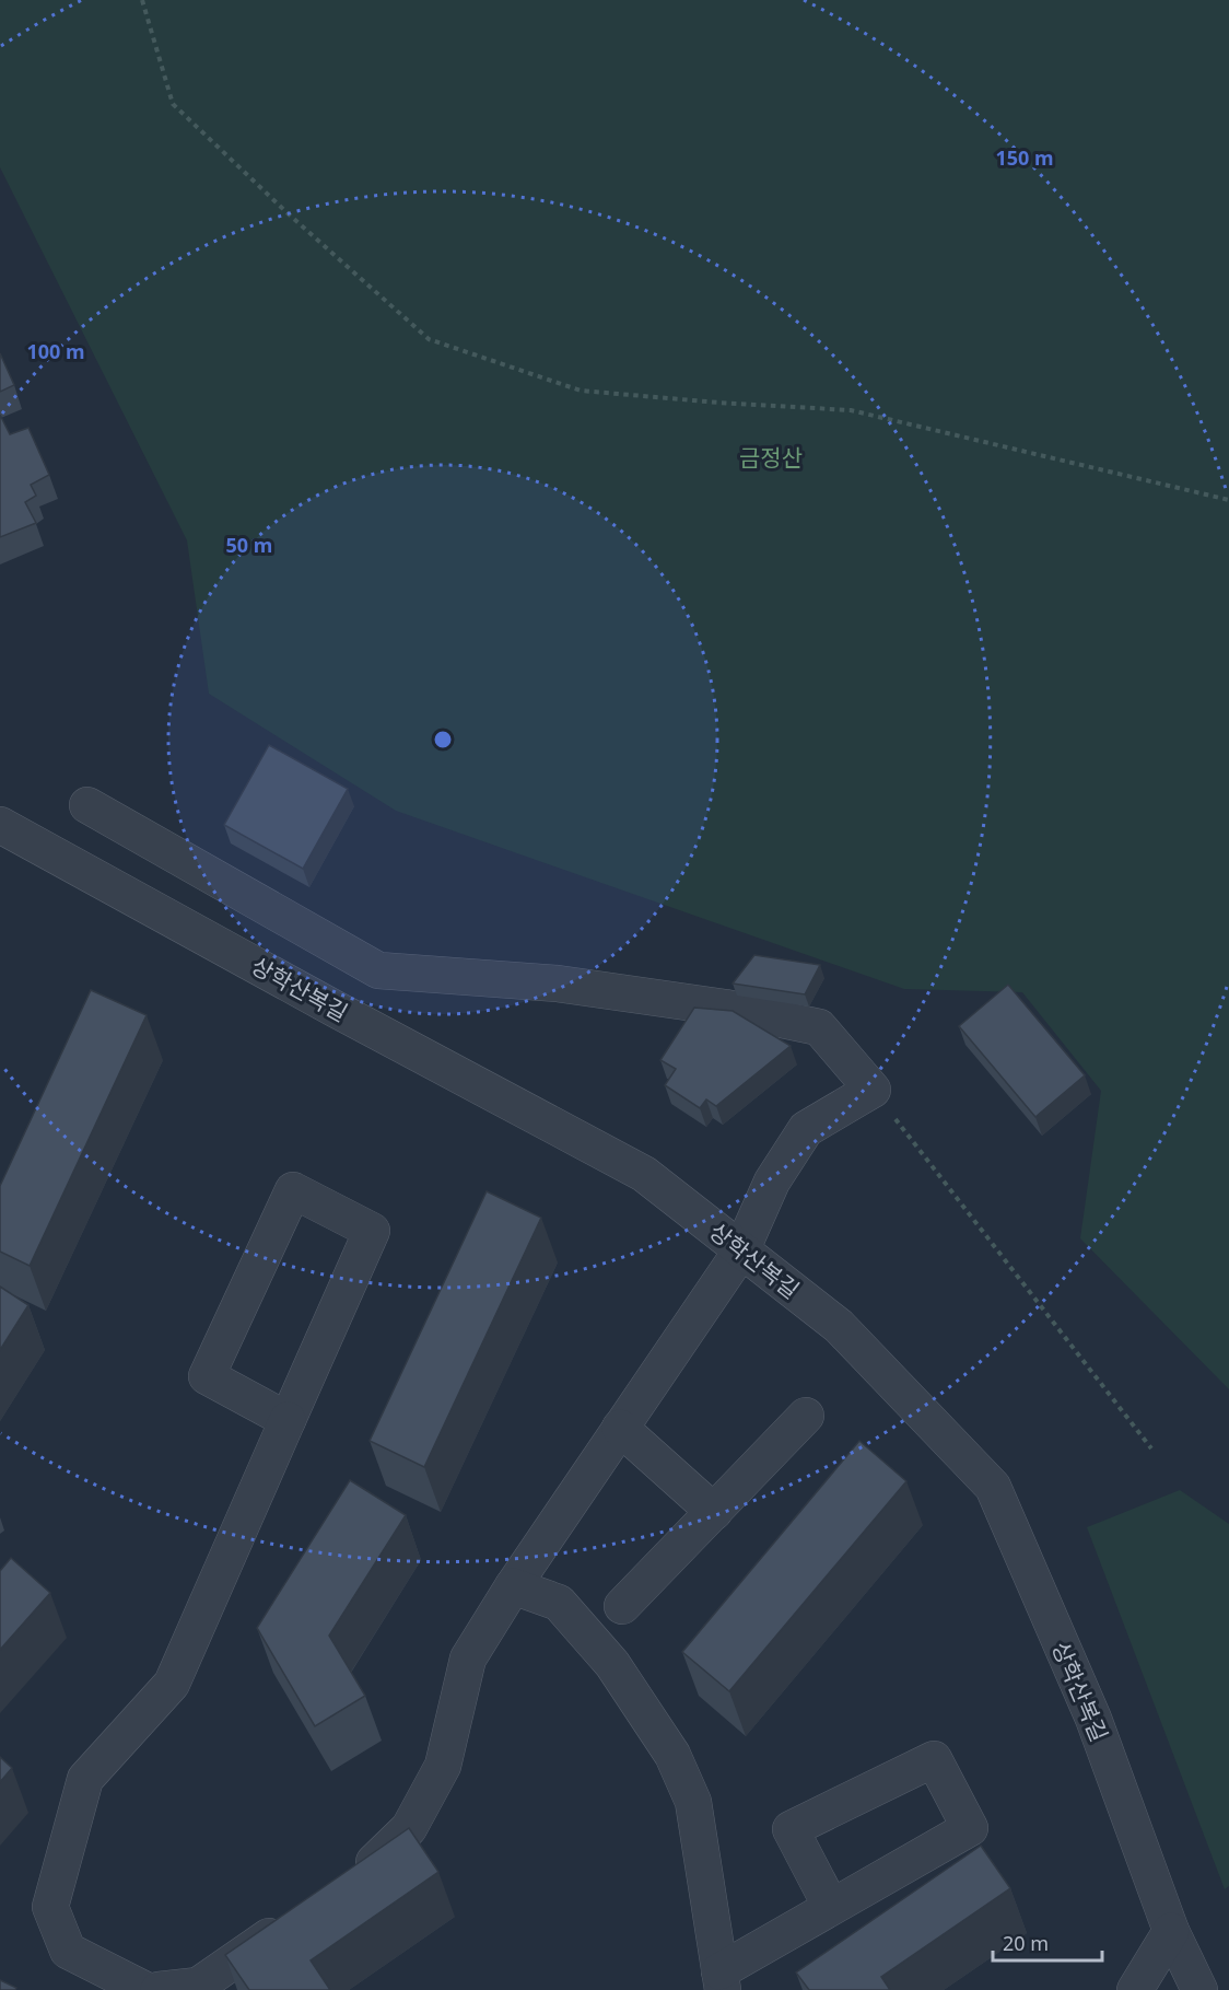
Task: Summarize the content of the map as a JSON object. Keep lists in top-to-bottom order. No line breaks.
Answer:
{"streets":{"street":["상학산복길"]},"parks":["금정산"],"scale_bar":"20 m","rings":["150 m","100 m","50 m"]}
